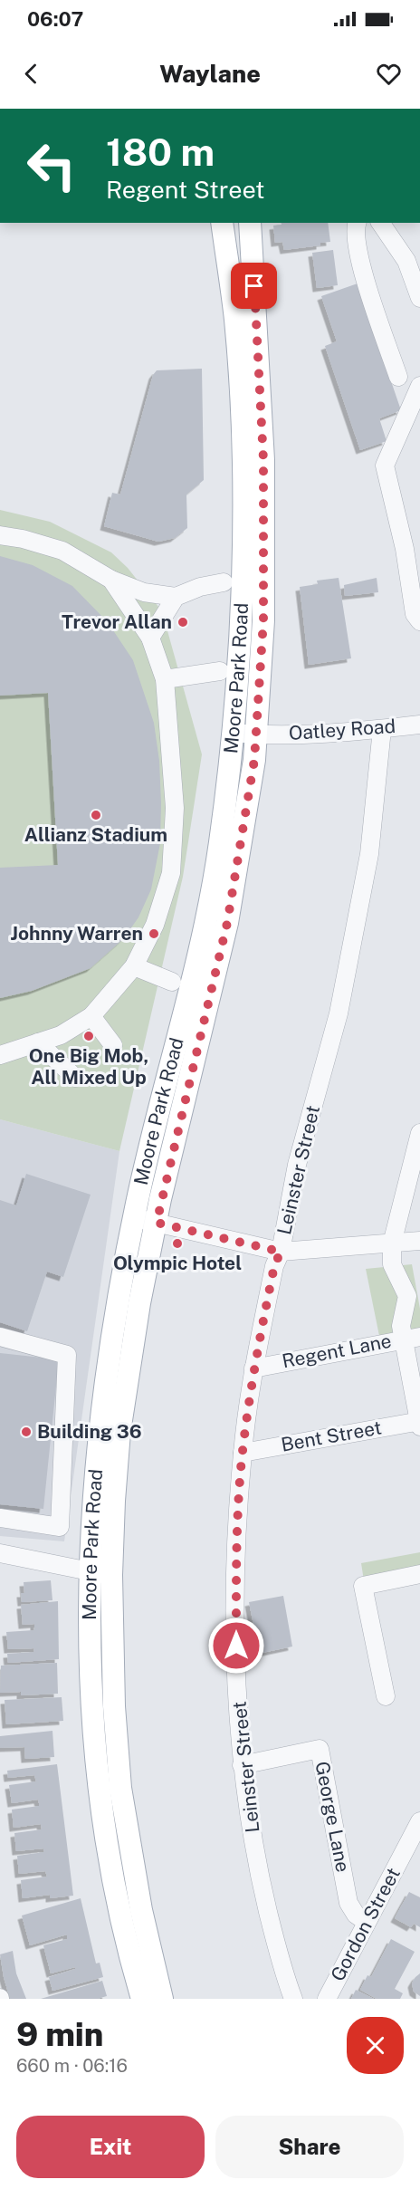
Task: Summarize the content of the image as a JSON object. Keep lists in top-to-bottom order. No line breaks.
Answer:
{"streets":{"main road":["Moore Park Road"],"street":["Oatley Road","Leinster Street","Regent Lane","Bent Street","George Lane","Gordon Street"]},"crossings":[["Moore Park Road","Oatley Road"],["Oatley Road","Leinster Street"],["Leinster Street","Regent Lane"],["Leinster Street","Bent Street"],["Leinster Street","George Lane"],["George Lane","Gordon Street"]],"places":["Trevor Allan","Allianz Stadium","Johnny Warren","One Big Mob, All Mixed Up","Olympic Hotel","Building 36"],"page":{"status":"06:07","header":"Waylane","turn":["180 m","Regent Street"],"heading":["9 min","660 m · 06:16"],"buttons":["Exit","Share"]}}
